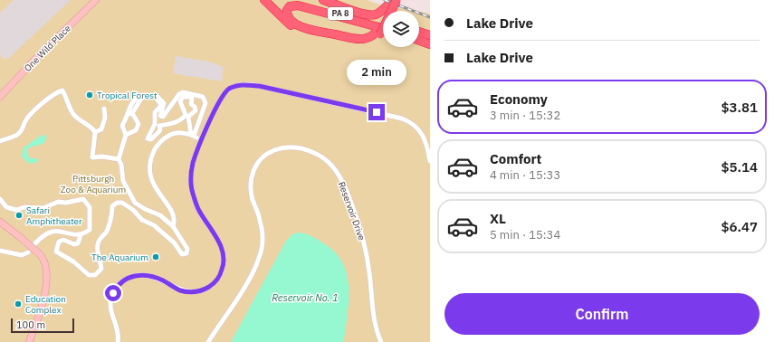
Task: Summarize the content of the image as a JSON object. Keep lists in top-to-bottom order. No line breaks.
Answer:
{"streets":{"highway":["PA 8"],"main road":["One Wild Place"],"street":["Reservoir Drive"]},"water":["Reservoir No. 1"],"parks":["Pittsburgh Zoo & Aquarium"],"places":["Tropical Forest","Safari Amphitheater","The Aquarium","Education Complex"],"scale_bar":"100 m","page":{"banner":["Lake Drive","Lake Drive"],"bubble":"2 min","list":[{"name":"Economy","note":"3 min · 15:32","value":"$3.81"},{"name":"Comfort","note":"4 min · 15:33","value":"$5.14"},{"name":"XL","note":"5 min · 15:34","value":"$6.47"}],"buttons":"Confirm","scale":"100 m"}}
